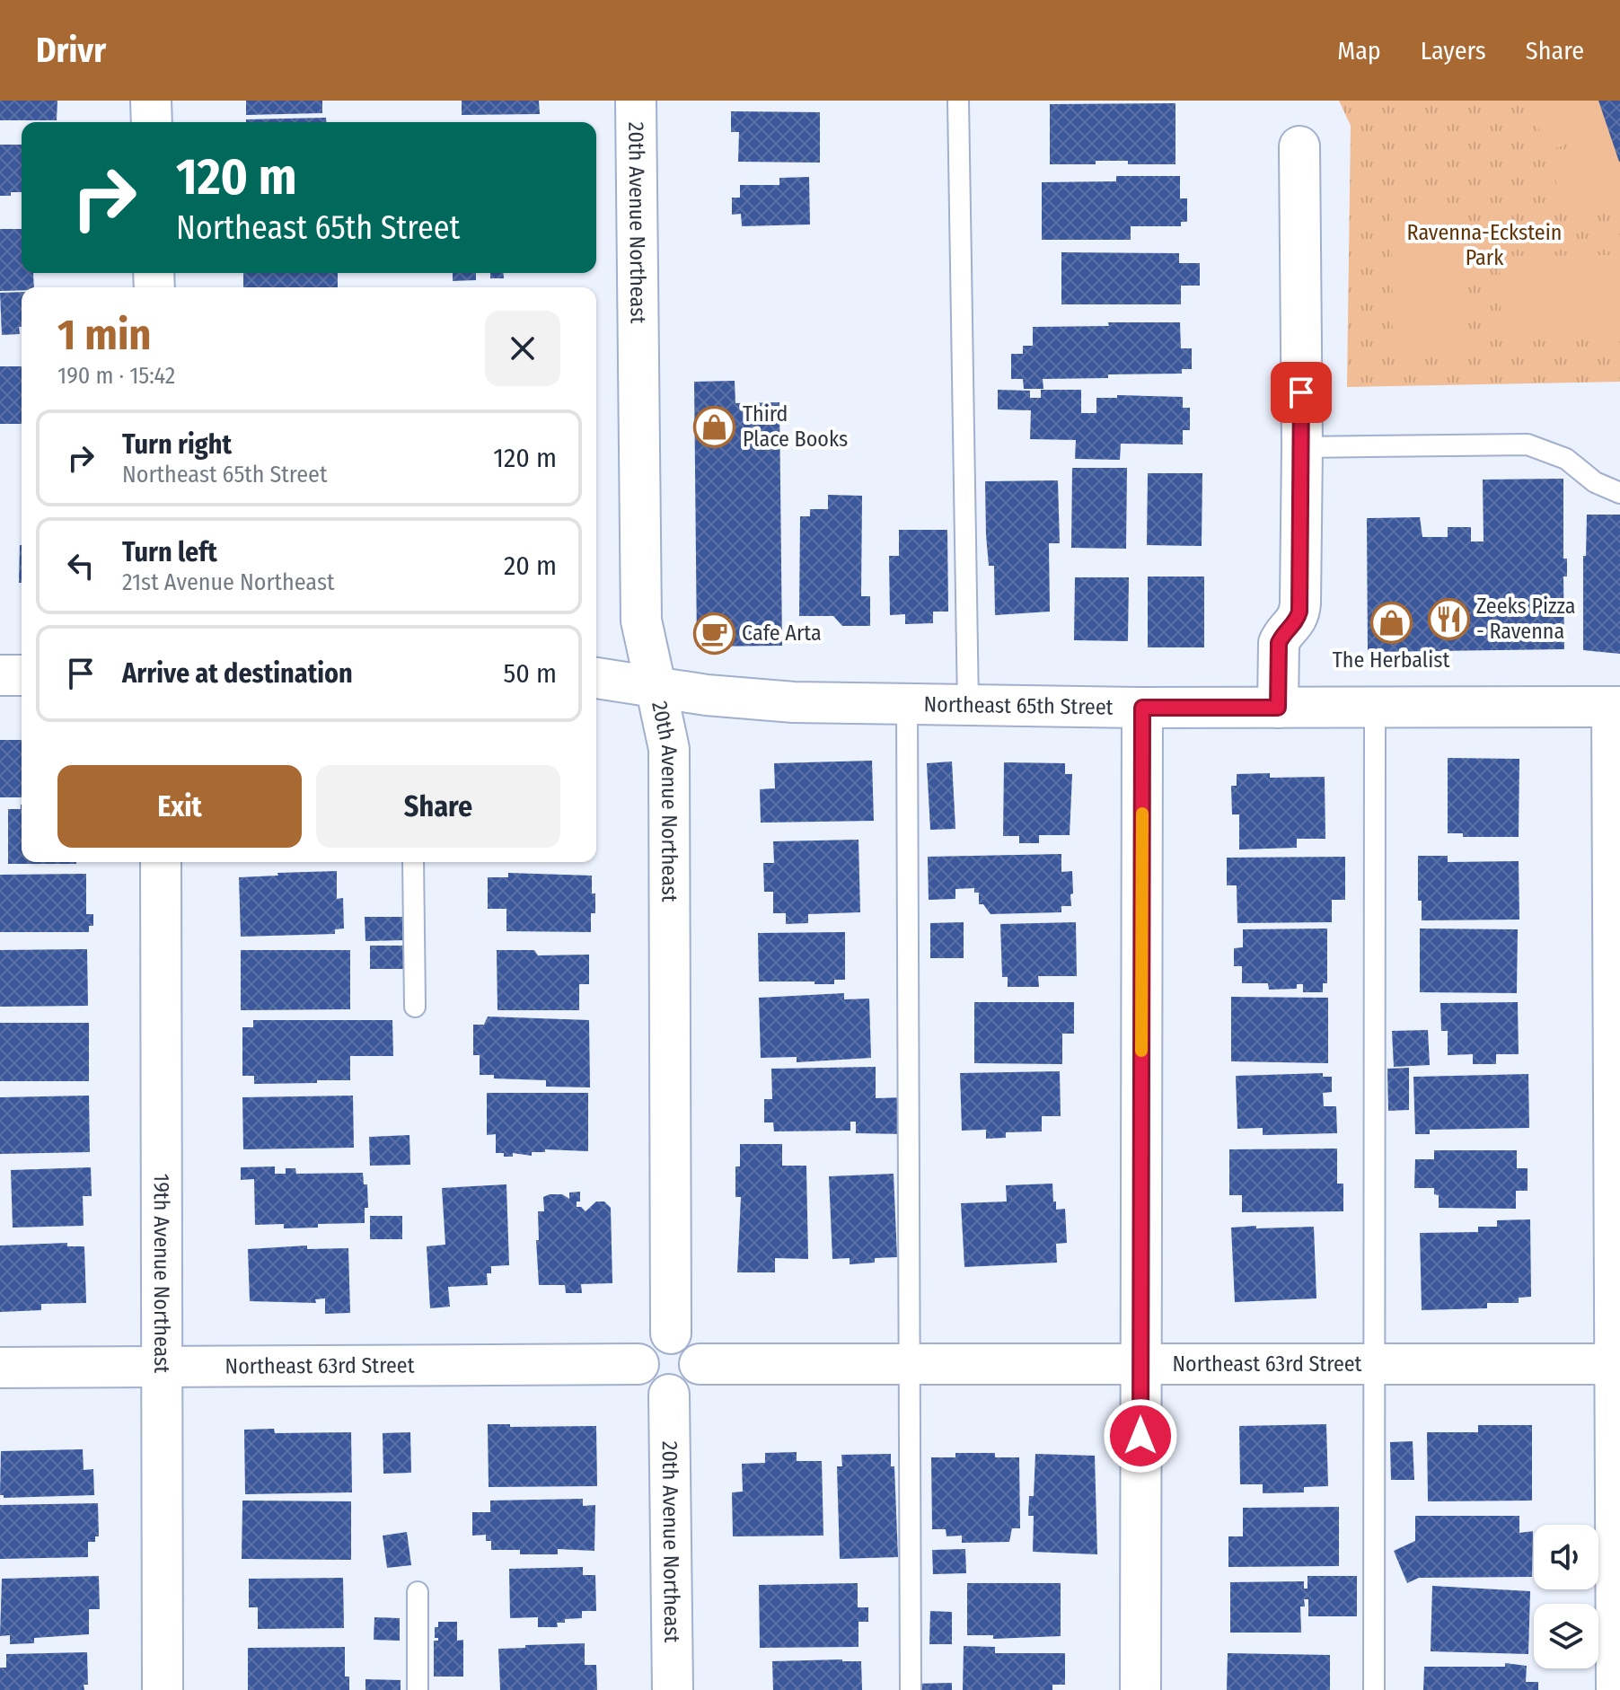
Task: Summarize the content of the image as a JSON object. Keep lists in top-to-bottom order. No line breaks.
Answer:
{"streets":{"street":["20th Avenue Northeast","Northeast 65th Street","19th Avenue Northeast","Northeast 63rd Street"]},"crossings":[["20th Avenue Northeast","Northeast 65th Street"],["20th Avenue Northeast","Northeast 63rd Street"],["19th Avenue Northeast","Northeast 63rd Street"]],"parks":["Ravenna-Eckstein Park"],"places":{"shop":["Third Place Books","The Herbalist"],"restaurant":["Zeeks Pizza - Ravenna"],"cafe":["Cafe Arta"]},"page":{"header":"Drivr","nav":["Map","Layers","Share"],"turn":["120 m","Northeast 65th Street"],"heading":["1 min","190 m · 15:42"],"list":[{"name":"Turn right","note":"Northeast 65th Street","value":"120 m"},{"name":"Turn left","note":"21st Avenue Northeast","value":"20 m"},{"name":"Arrive at destination","value":"50 m"}],"buttons":["Exit","Share"]}}
